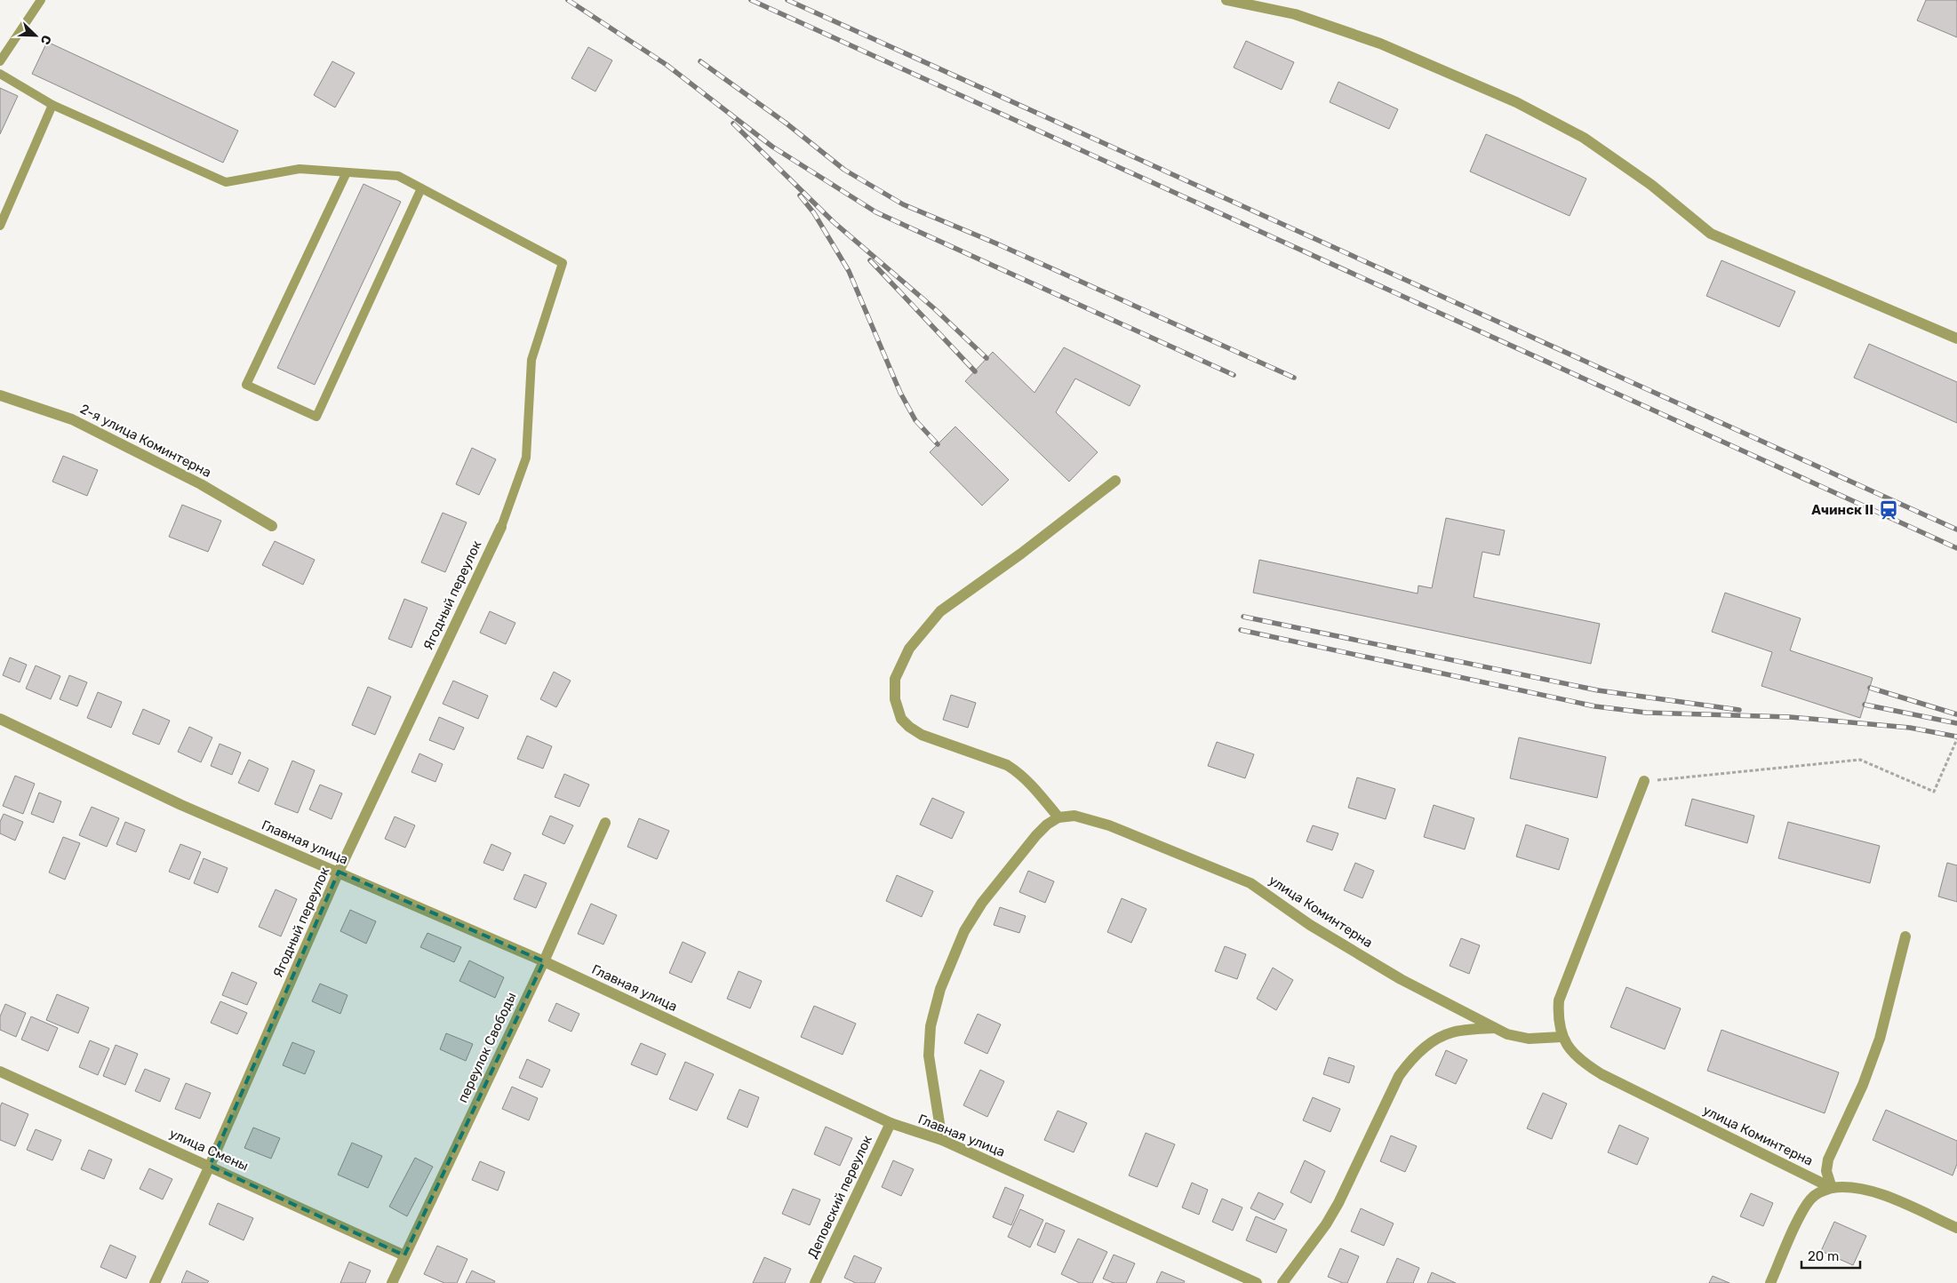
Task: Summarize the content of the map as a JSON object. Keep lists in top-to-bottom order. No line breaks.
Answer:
{"streets":{"street":["2-я улица Коминтерна","Ягодный переулок","Главная улица","улица Коминтерна","переулок Свободы","улица Смены","Деповский переулок"]},"crossings":[["Ягодный переулок","Главная улица"],["Ягодный переулок","улица Смены"],["Главная улица","переулок Свободы"],["Главная улица","Деповский переулок"],["переулок Свободы","улица Смены"]],"places":{"station":["Ачинск II"]},"scale_bar":"20 m","north":"bottom right"}
